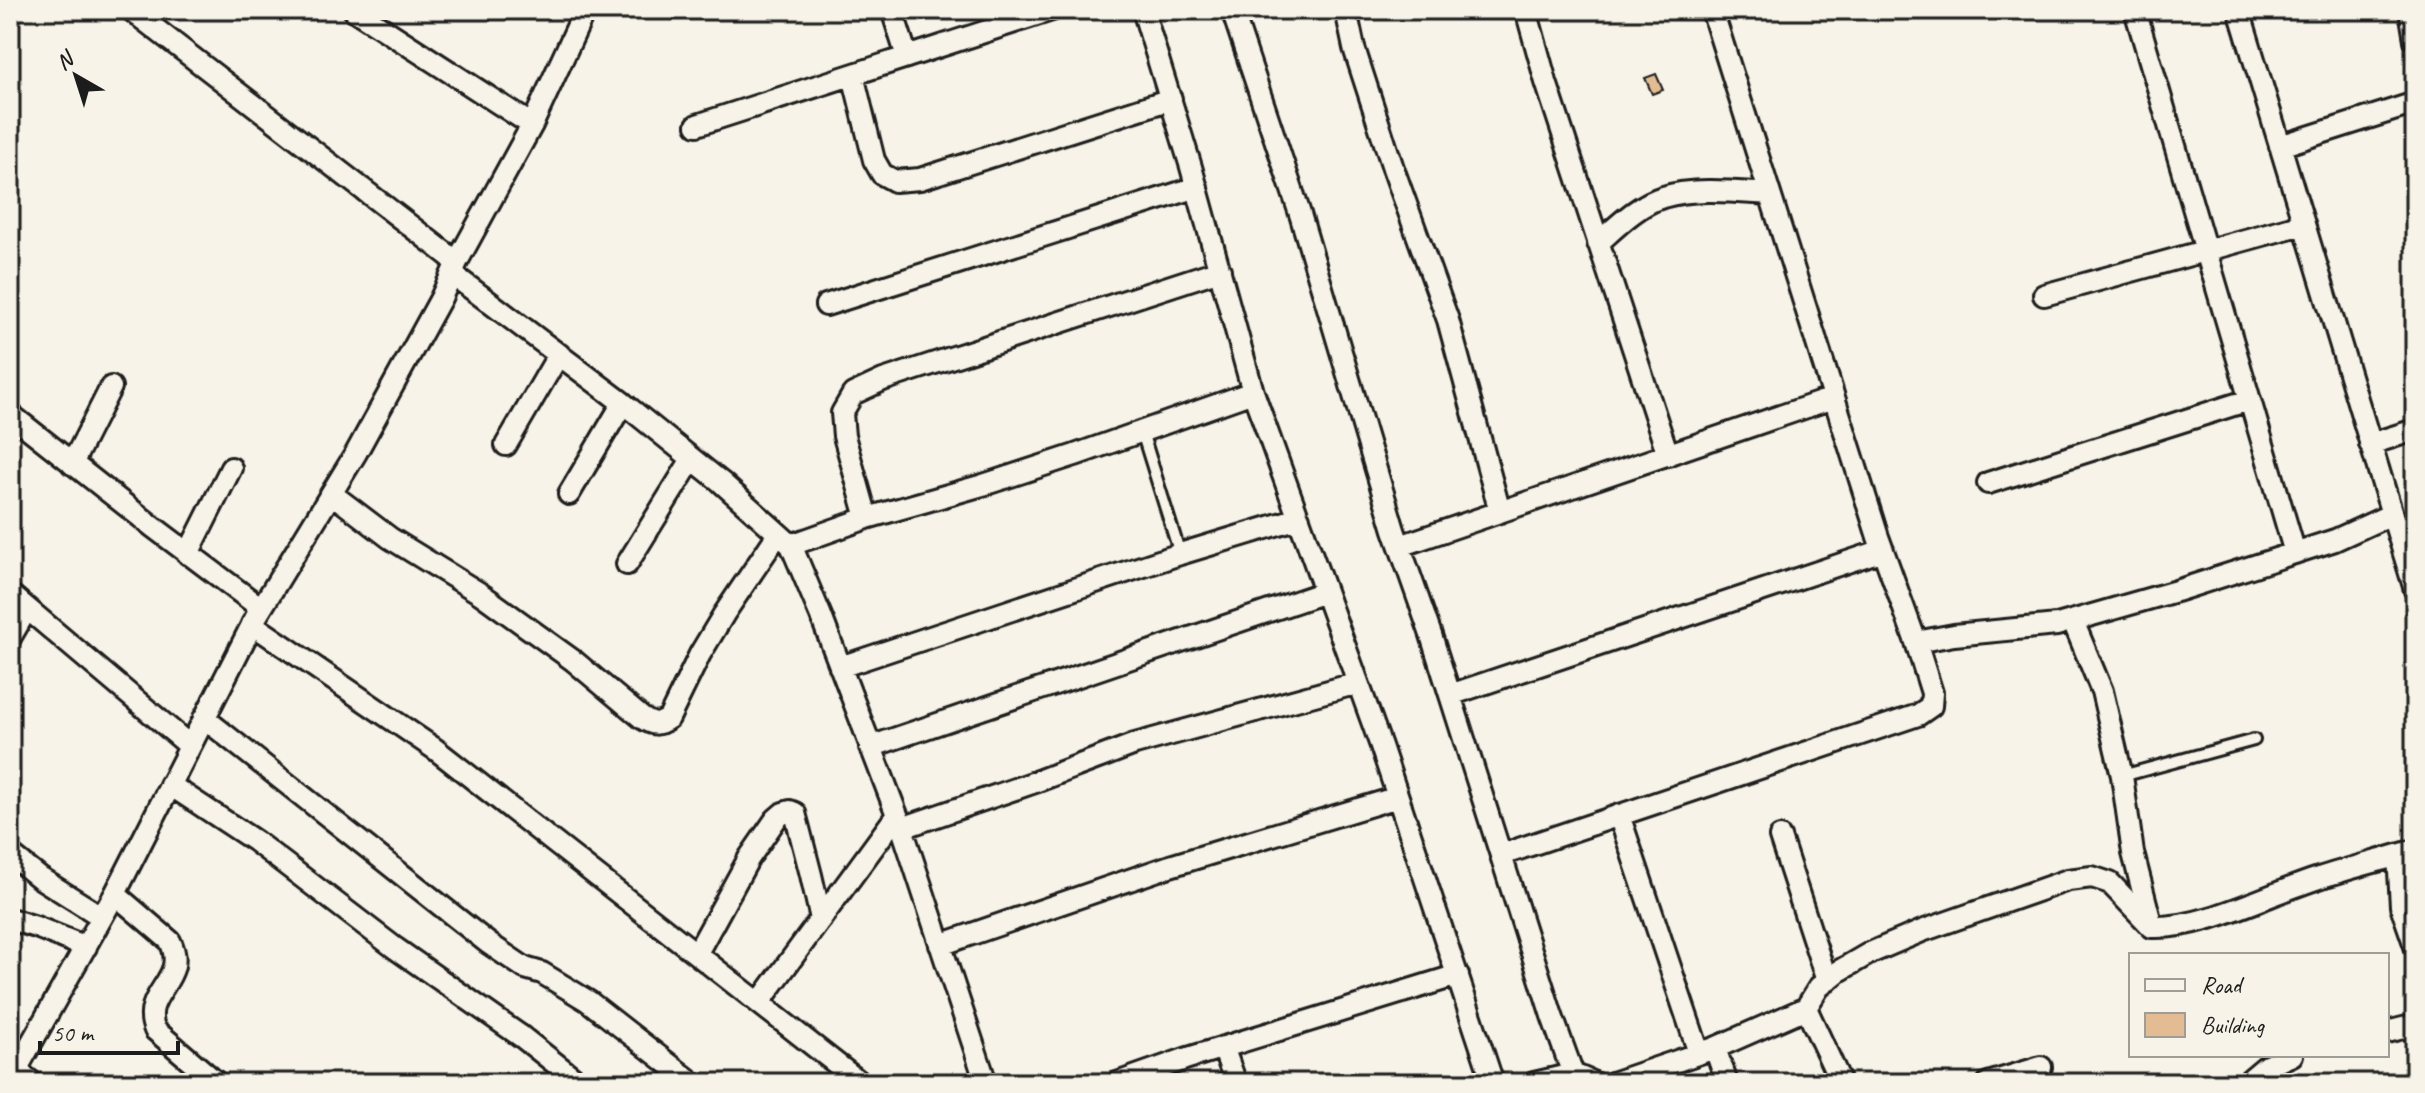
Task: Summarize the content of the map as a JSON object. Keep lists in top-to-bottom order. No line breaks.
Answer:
{"legend":["Road","Building"],"scale_bar":"50 m","north":"top left"}
